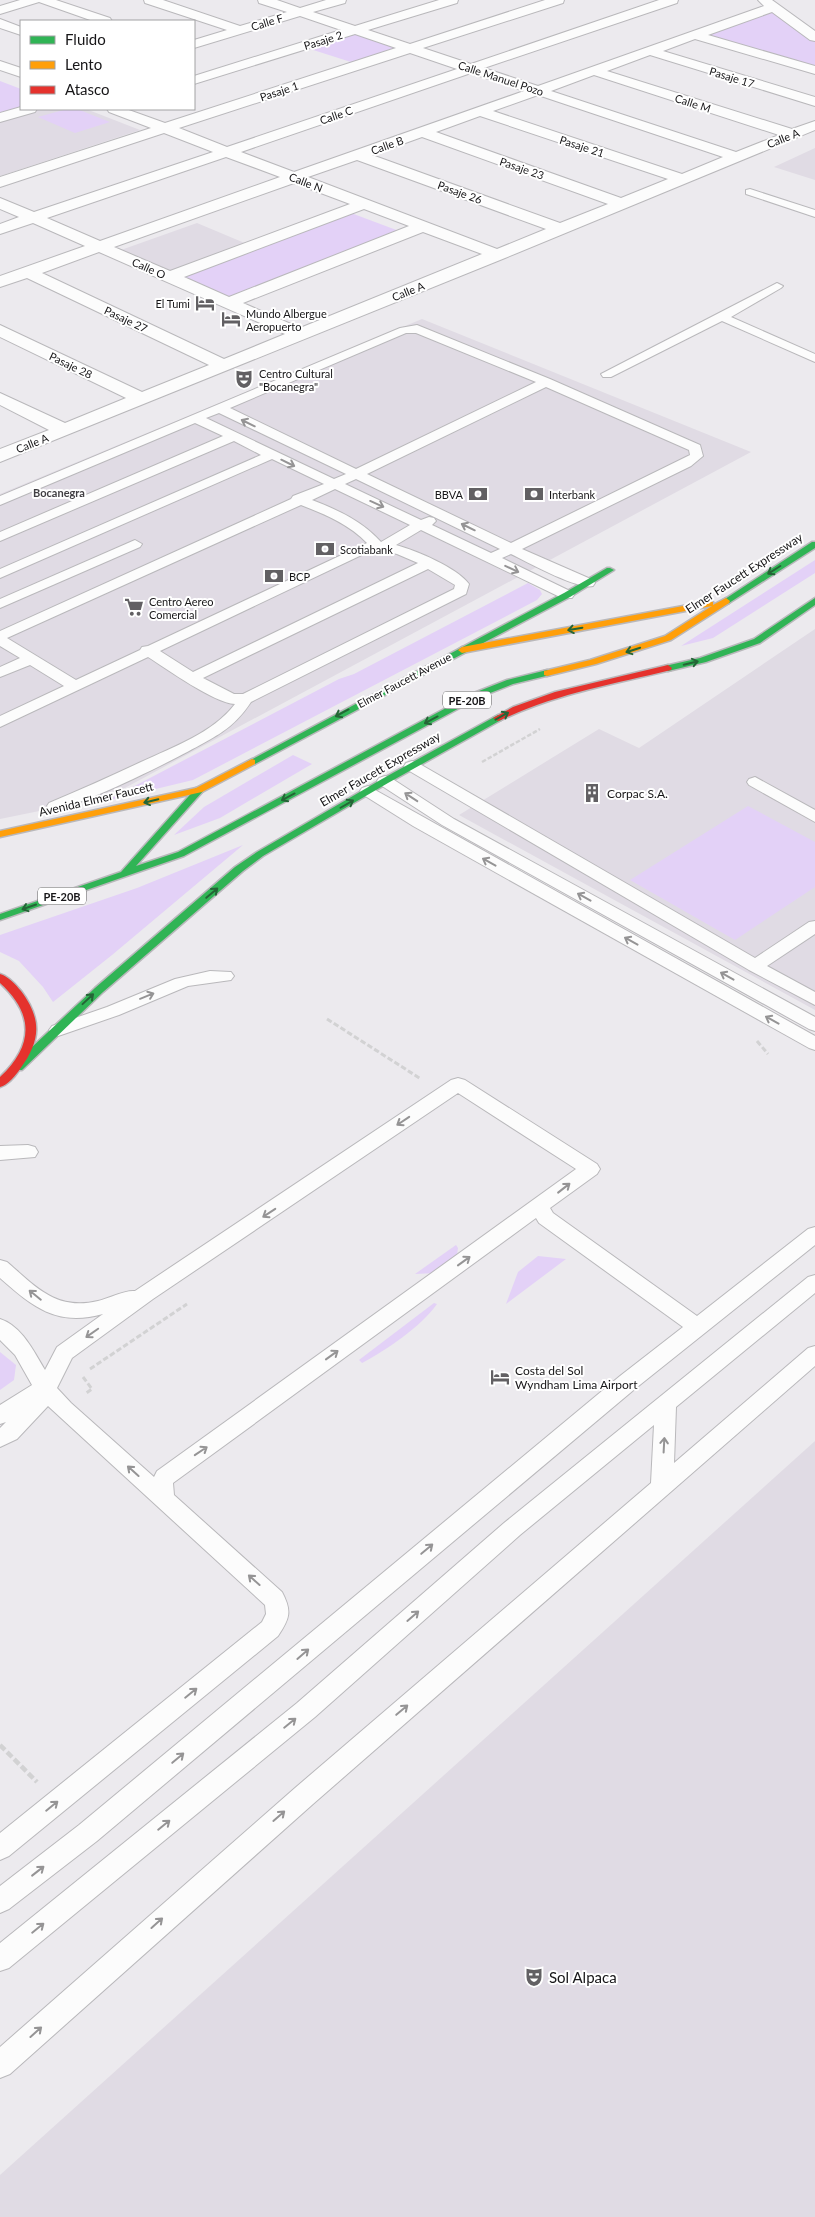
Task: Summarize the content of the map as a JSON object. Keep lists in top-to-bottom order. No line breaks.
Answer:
{"streets":{"main road":["Elmer Faucett Expressway","Elmer Faucett Avenue","PE-20B","Avenida Elmer Faucett"],"street":["Calle F","Pasaje 2","Pasaje 17","Calle Manuel Pozo","Pasaje 1","Calle M","Calle C","Calle A","Calle B","Pasaje 21","Pasaje 23","Calle N","Pasaje 26","Calle O","Pasaje 27","Pasaje 28"]},"crossings":[["Calle F","Calle Manuel Pozo"],["Pasaje 2","Calle Manuel Pozo"],["Pasaje 17","Calle B"],["Calle Manuel Pozo","Pasaje 1"],["Calle Manuel Pozo","Calle C"],["Calle Manuel Pozo","Calle A"],["Calle Manuel Pozo","Calle B"],["Pasaje 1","Calle N"],["Calle M","Calle A"],["Calle M","Calle B"],["Calle C","Calle N"],["Calle C","Calle O"],["Calle A","Pasaje 21"],["Calle A","Pasaje 23"],["Calle A","Calle N"],["Calle A","Pasaje 26"],["Calle A","Calle O"],["Calle A","Pasaje 27"],["Calle A","Pasaje 28"],["Calle B","Pasaje 21"],["Calle B","Pasaje 23"],["Calle B","Calle N"],["Calle B","Pasaje 26"],["Calle B","Calle O"],["Calle B","Pasaje 27"],["Elmer Faucett Expressway","PE-20B"],["Elmer Faucett Avenue","Avenida Elmer Faucett"]],"one_way":["Elmer Faucett Avenue","Avenida Elmer Faucett"],"districts":["Bocanegra"],"places":{"hotel":["El Tumi","Mundo Albergue Aeropuerto","Costa del Sol Wyndham Lima Airport"],"theatre":["Centro Cultural \"Bocanegra\"","Sol Alpaca"],"bank":["BBVA","Interbank","Scotiabank","BCP"],"supermarket":["Centro Aereo Comercial"],"building":["Corpac S.A."]},"legend":["Fluido","Lento","Atasco"]}
